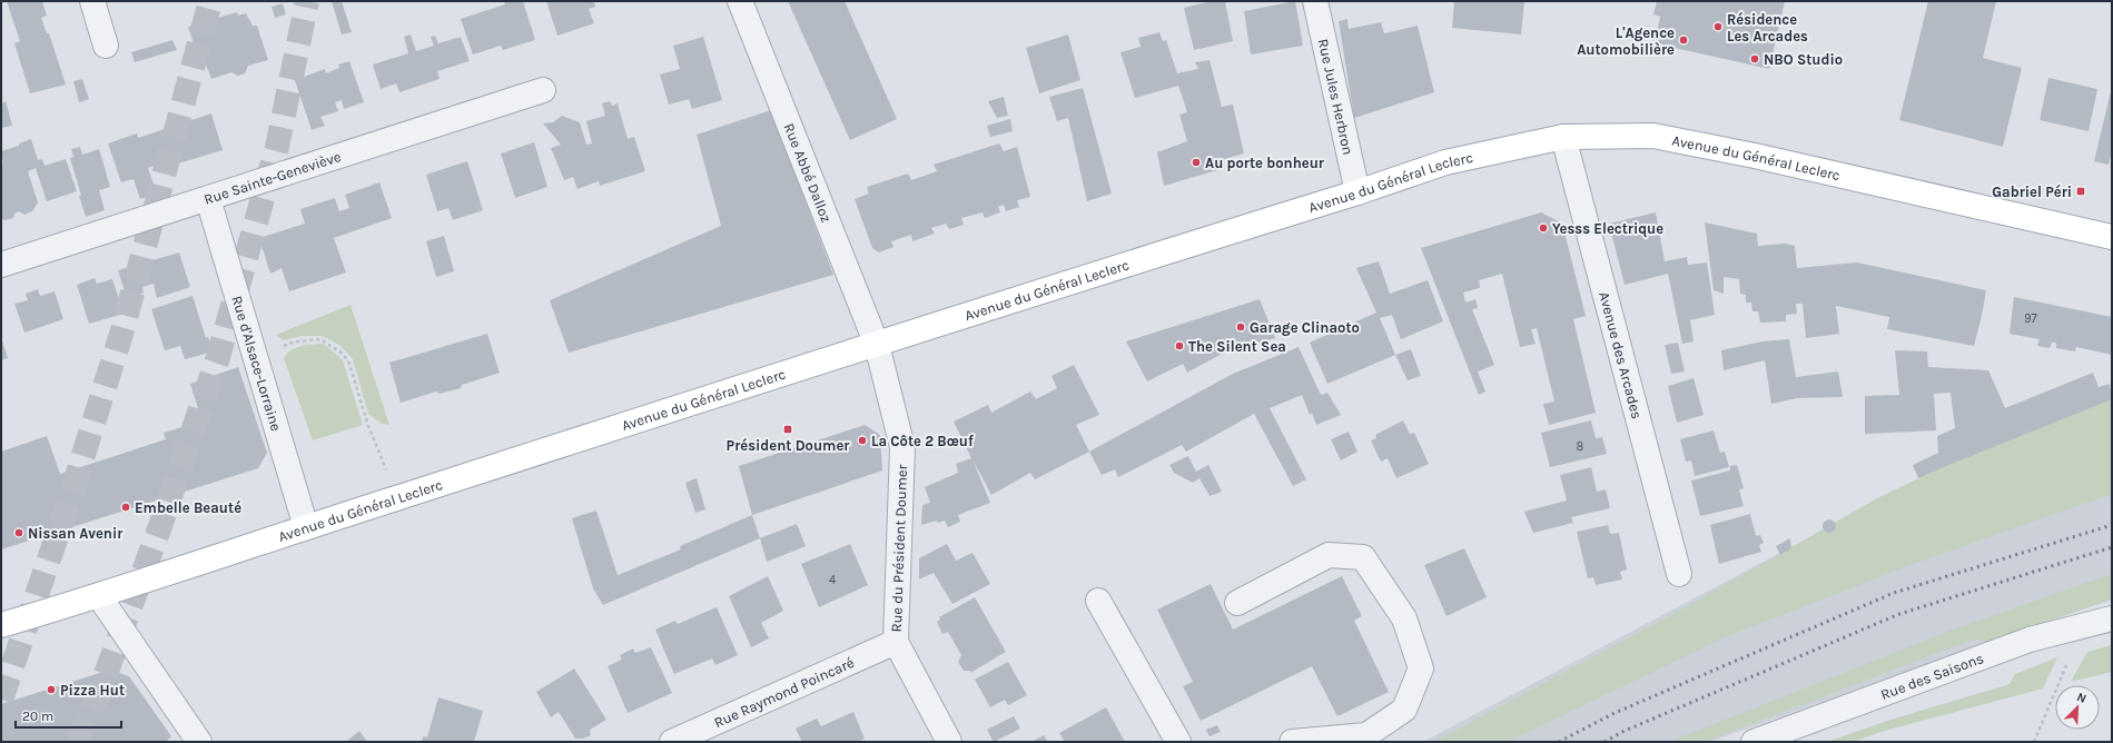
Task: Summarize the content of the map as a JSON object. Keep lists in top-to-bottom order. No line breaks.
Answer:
{"streets":{"main road":["Avenue du Général Leclerc"],"street":["Rue Jules Herbron","Rue Abbé Dalloz","Rue Sainte-Geneviève","Avenue des Arcades","Rue d'Alsace-Lorraine","Rue du Président Doumer","Rue des Saisons","Rue Raymond Poincaré"]},"crossings":[["Rue Jules Herbron","Avenue du Général Leclerc"],["Avenue du Général Leclerc","Rue Abbé Dalloz"],["Avenue du Général Leclerc","Avenue des Arcades"],["Avenue du Général Leclerc","Rue d'Alsace-Lorraine"],["Avenue du Général Leclerc","Rue du Président Doumer"],["Rue Abbé Dalloz","Rue du Président Doumer"],["Rue Sainte-Geneviève","Rue d'Alsace-Lorraine"],["Rue du Président Doumer","Rue Raymond Poincaré"]],"places":{"other":["Résidence Les Arcades","L'Agence Automobilière","NBO Studio","Au porte bonheur","Yesss Electrique","Garage Clinaoto","The Silent Sea","La Côte 2 Bœuf","Embelle Beauté","Nissan Avenir","Pizza Hut"],"transit":["Gabriel Péri","Président Doumer"]},"house_numbers":["97","8","4"],"scale_bar":"20 m","north":"top right"}
